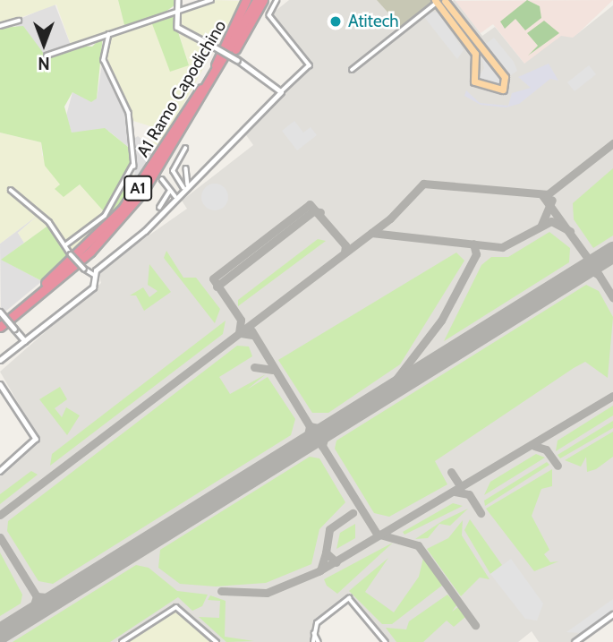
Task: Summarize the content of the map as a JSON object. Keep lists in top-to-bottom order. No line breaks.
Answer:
{"streets":{"highway":["A1 Ramo Capodichino","A1"]},"places":["Atitech"],"north":"bottom"}
